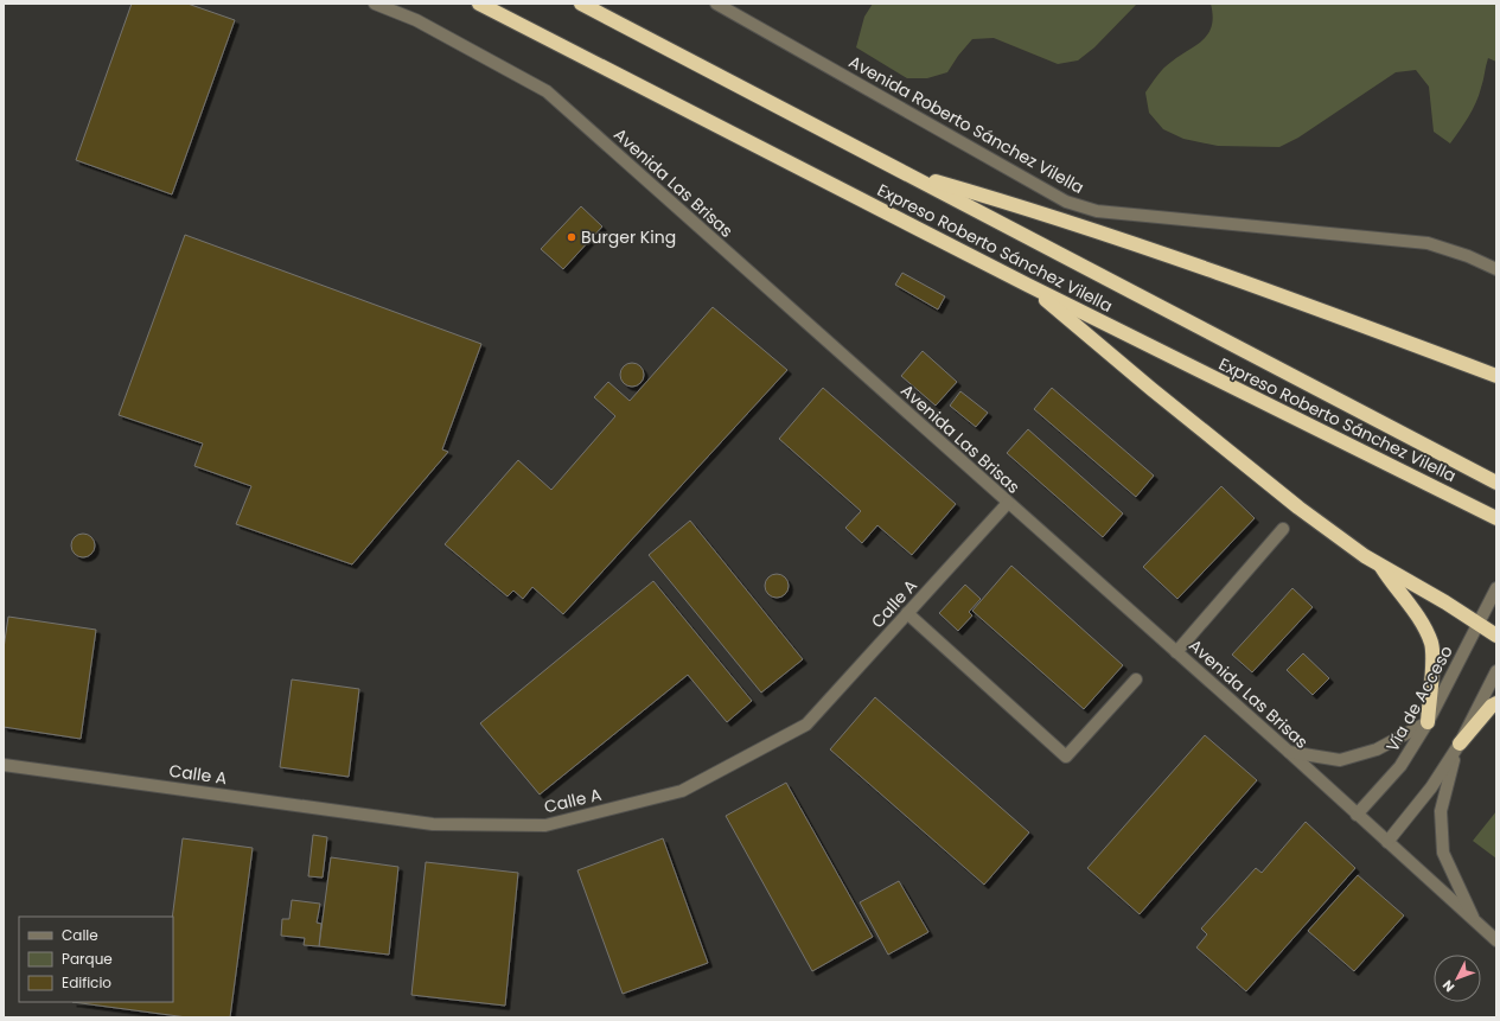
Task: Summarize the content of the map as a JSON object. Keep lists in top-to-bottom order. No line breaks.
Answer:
{"streets":{"highway":["Expreso Roberto Sánchez Vilella"],"street":["Avenida Roberto Sánchez Vilella","Avenida Las Brisas","Calle A","Vía de Acceso"]},"crossings":[["Avenida Las Brisas","Calle A"],["Avenida Las Brisas","Vía de Acceso"]],"places":["Burger King"],"legend":["Calle","Parque","Edificio"],"north":"bottom left"}
